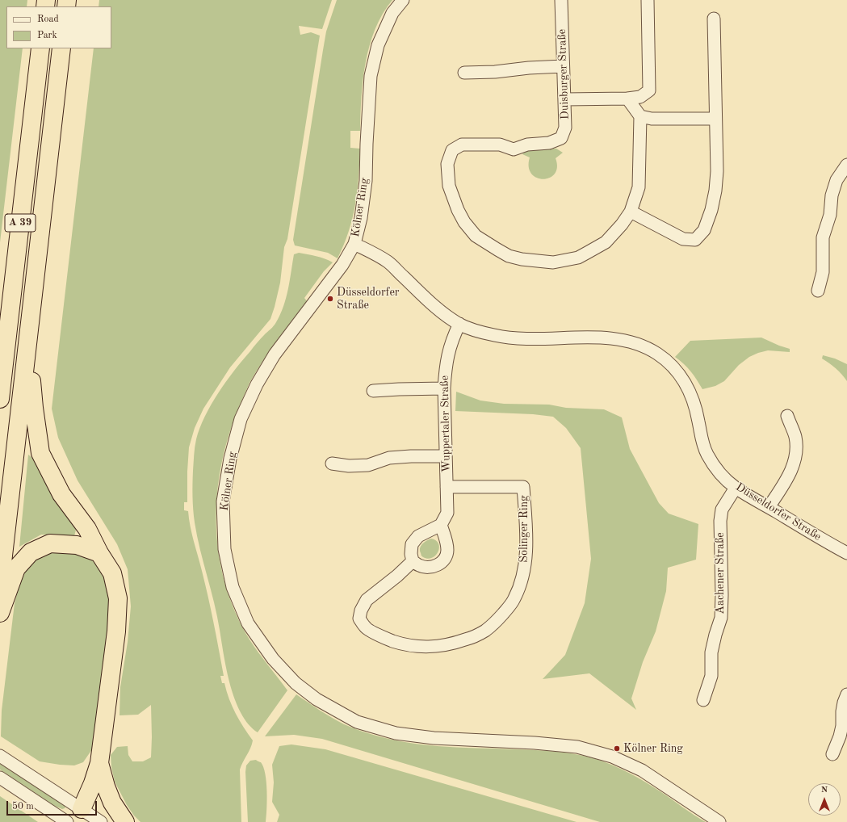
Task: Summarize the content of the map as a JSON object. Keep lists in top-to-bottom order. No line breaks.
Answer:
{"streets":{"highway":["A 39"],"street":["Duisburger Straße","Kölner Ring","Wuppertaler Straße","Düsseldorfer Straße","Solinger Ring","Aachener Straße"]},"crossings":[["Kölner Ring","Düsseldorfer Straße"],["Wuppertaler Straße","Düsseldorfer Straße"],["Wuppertaler Straße","Solinger Ring"],["Düsseldorfer Straße","Aachener Straße"]],"places":["Düsseldorfer Straße","Kölner Ring"],"legend":["Road","Park"],"scale_bar":"50 m","north":"top"}
